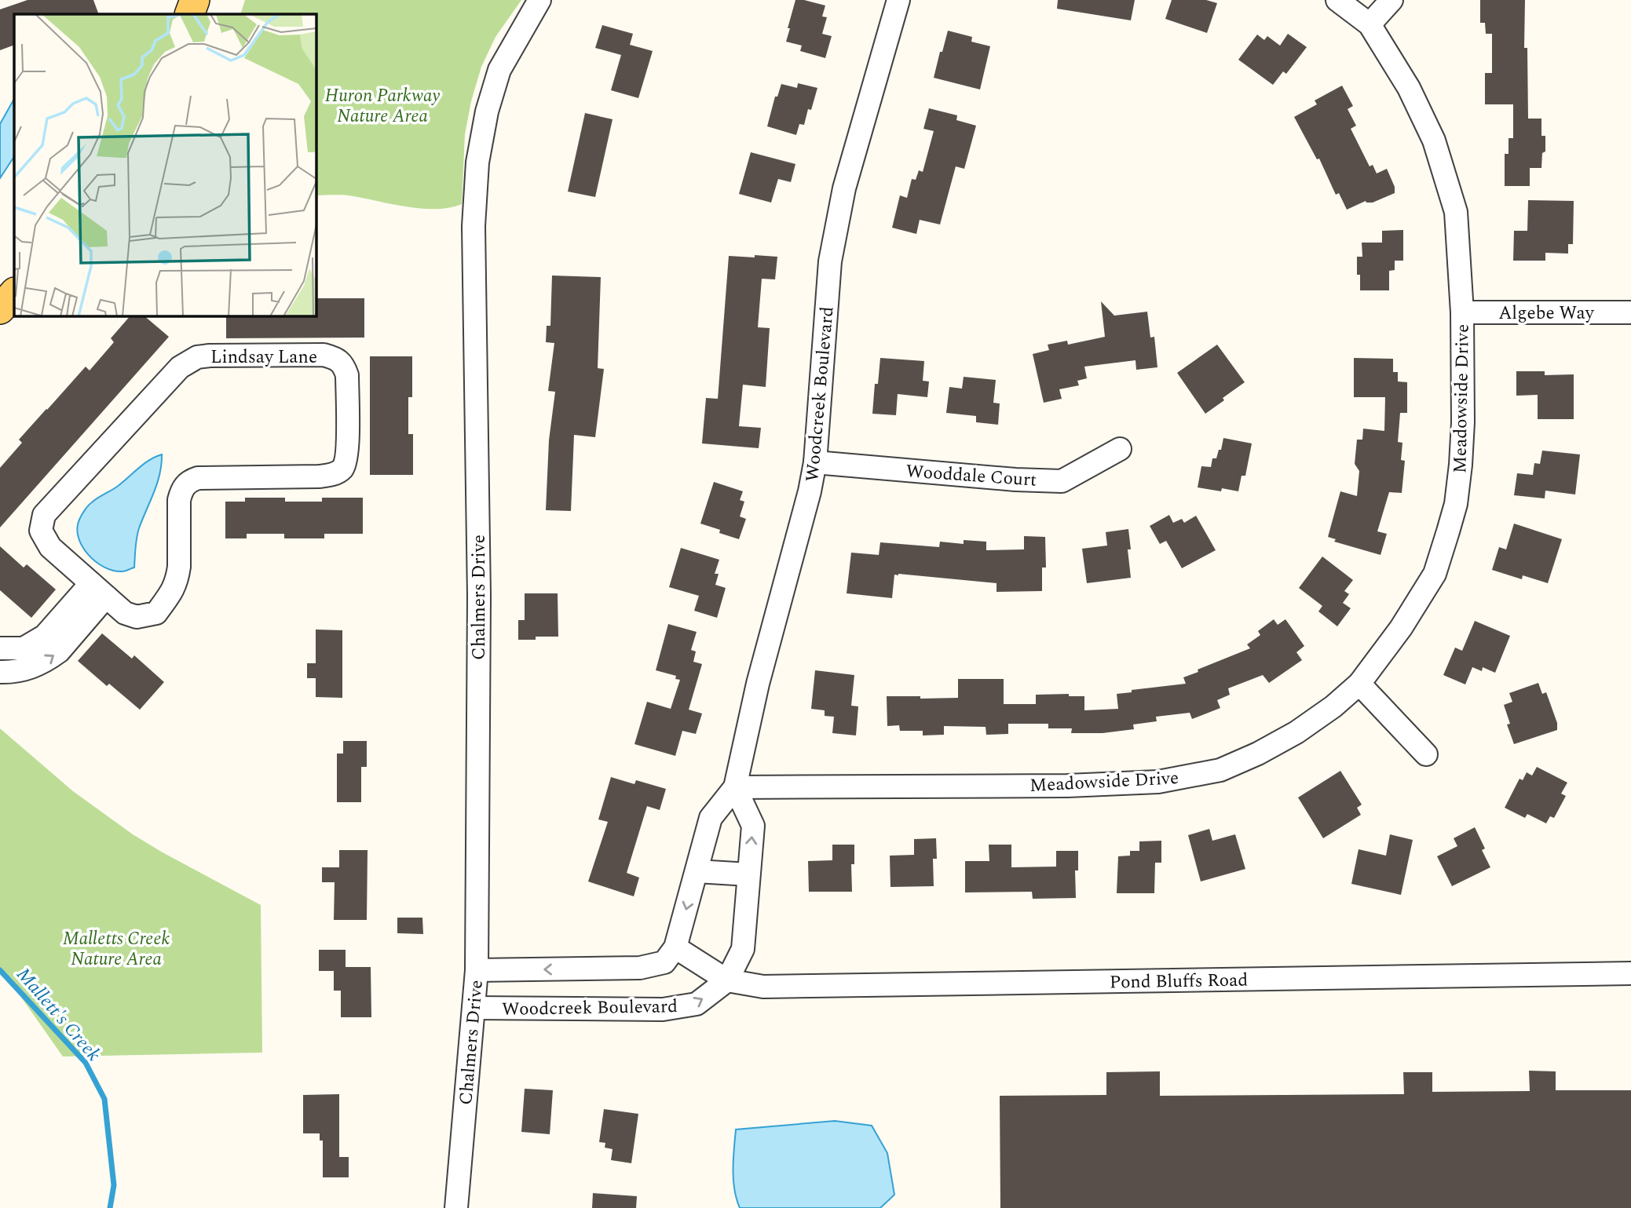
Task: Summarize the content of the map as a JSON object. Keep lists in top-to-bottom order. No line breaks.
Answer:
{"streets":{"street":["Algebe Way","Lindsay Lane","Woodcreek Boulevard","Meadowside Drive","Wooddale Court","Chalmers Drive","Pond Bluffs Road"]},"crossings":[["Algebe Way","Meadowside Drive"],["Woodcreek Boulevard","Meadowside Drive"],["Woodcreek Boulevard","Wooddale Court"],["Woodcreek Boulevard","Chalmers Drive"],["Woodcreek Boulevard","Pond Bluffs Road"]],"water":["Mallett's Creek"],"parks":["Huron Parkway Nature Area","Malletts Creek Nature Area"]}
